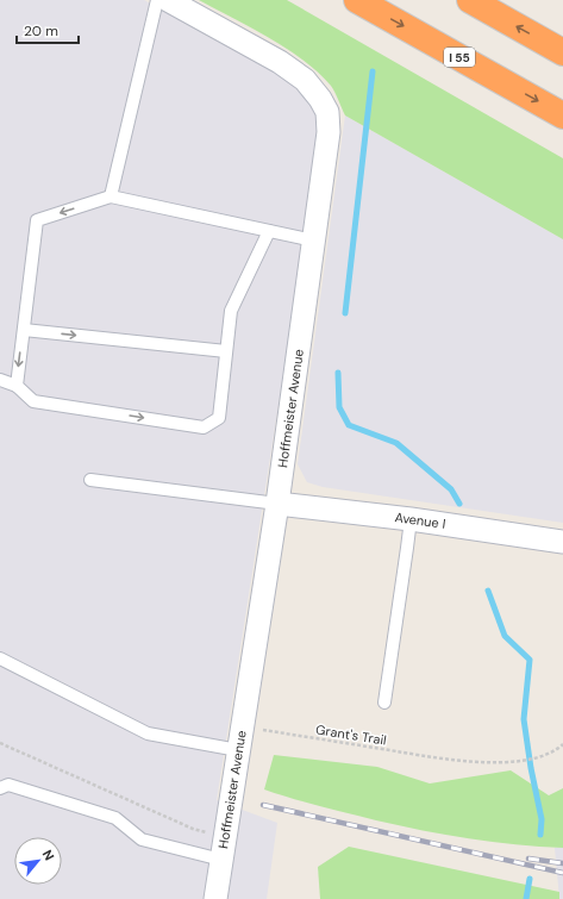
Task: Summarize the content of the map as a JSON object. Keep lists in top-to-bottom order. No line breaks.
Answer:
{"streets":{"highway":["I 55"],"street":["Hoffmeister Avenue","Avenue I"],"path":["Grant's Trail"]},"crossings":[["Hoffmeister Avenue","Avenue I"]],"scale_bar":"20 m","north":"top right"}
